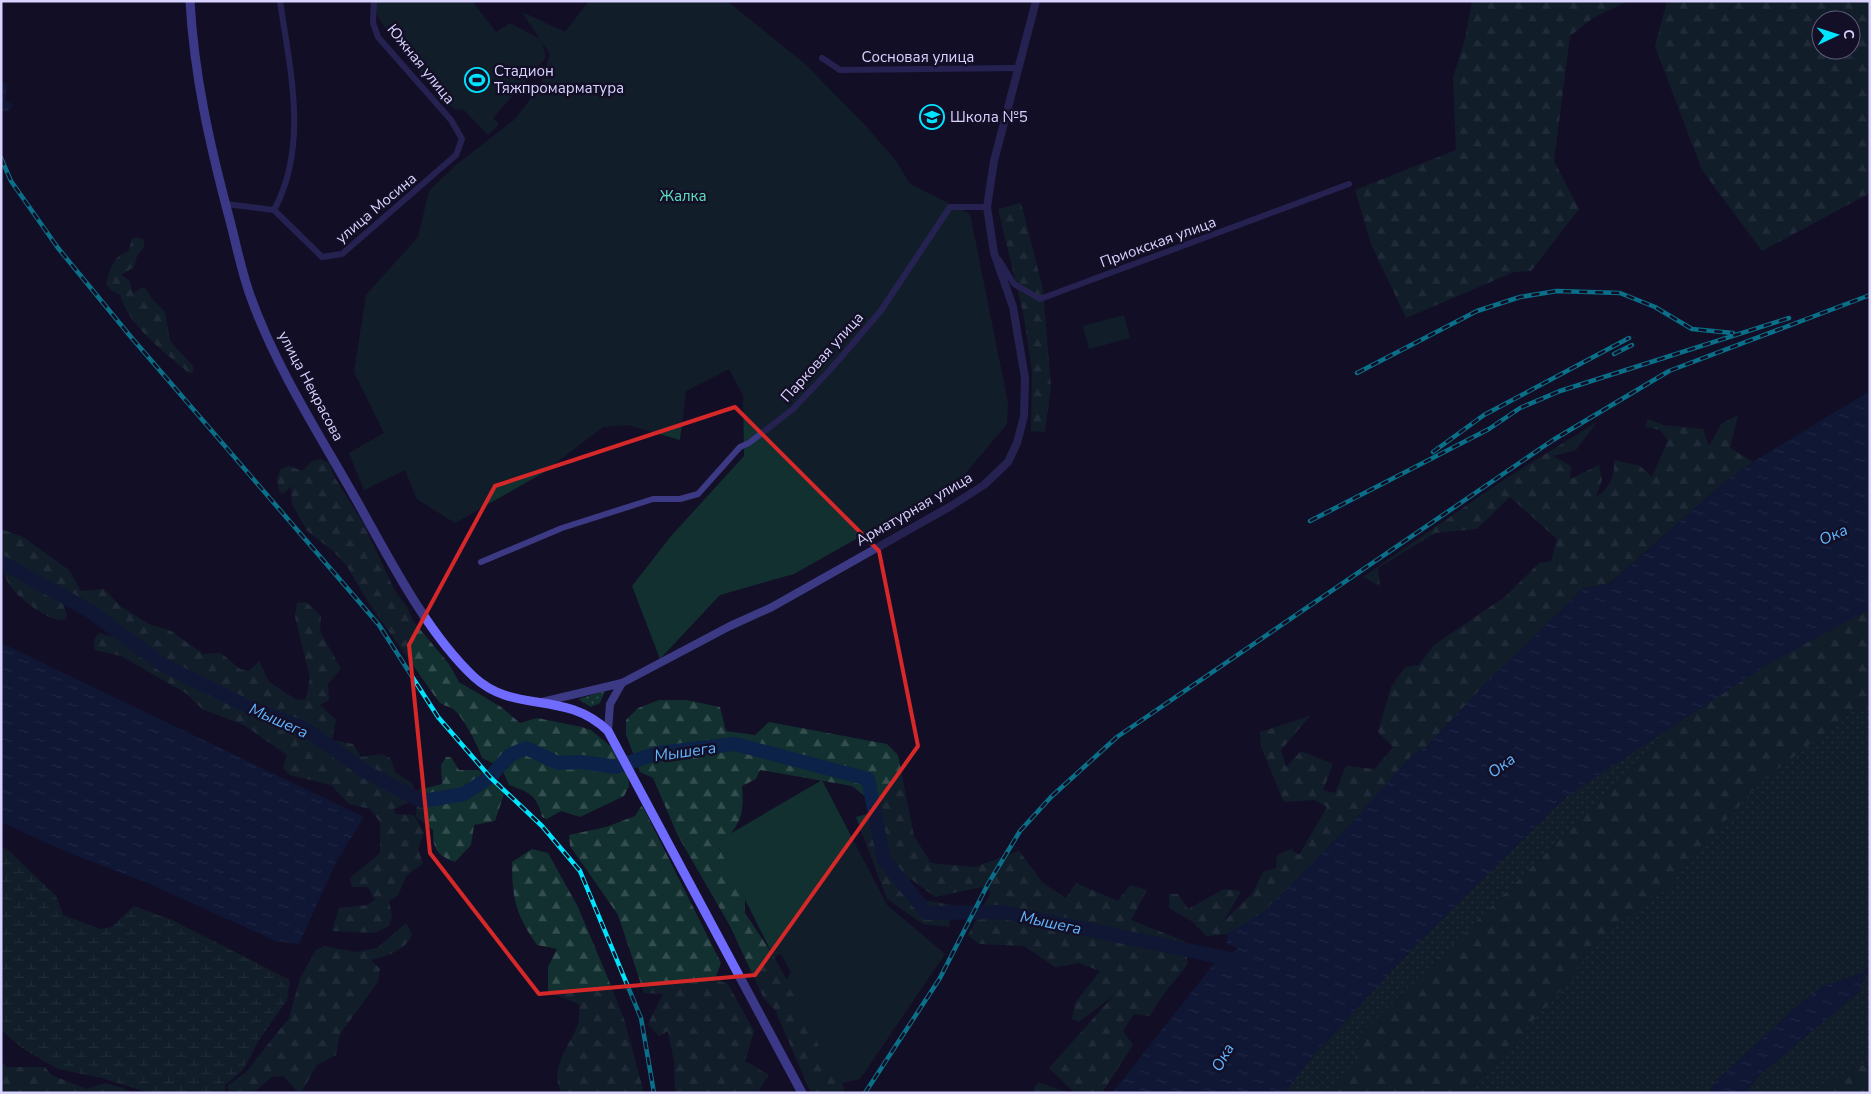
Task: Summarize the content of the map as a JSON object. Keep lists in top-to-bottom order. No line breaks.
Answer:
{"streets":{"main road":["улица Некрасова"],"street":["Сосновая улица","Южная улица","улица Мосина","Приокская улица","Парковая улица","Арматурная улица"]},"crossings":[["Сосновая улица","Арматурная улица"],["Южная улица","улица Мосина"],["Приокская улица","Арматурная улица"],["Парковая улица","Арматурная улица"],["улица Некрасова","Арматурная улица"]],"water":["Ока","Мышега"],"parks":["Жалка"],"places":{"sports":["Стадион Тяжпромарматура"],"school or university":["Школа №5"]},"north":"right"}
